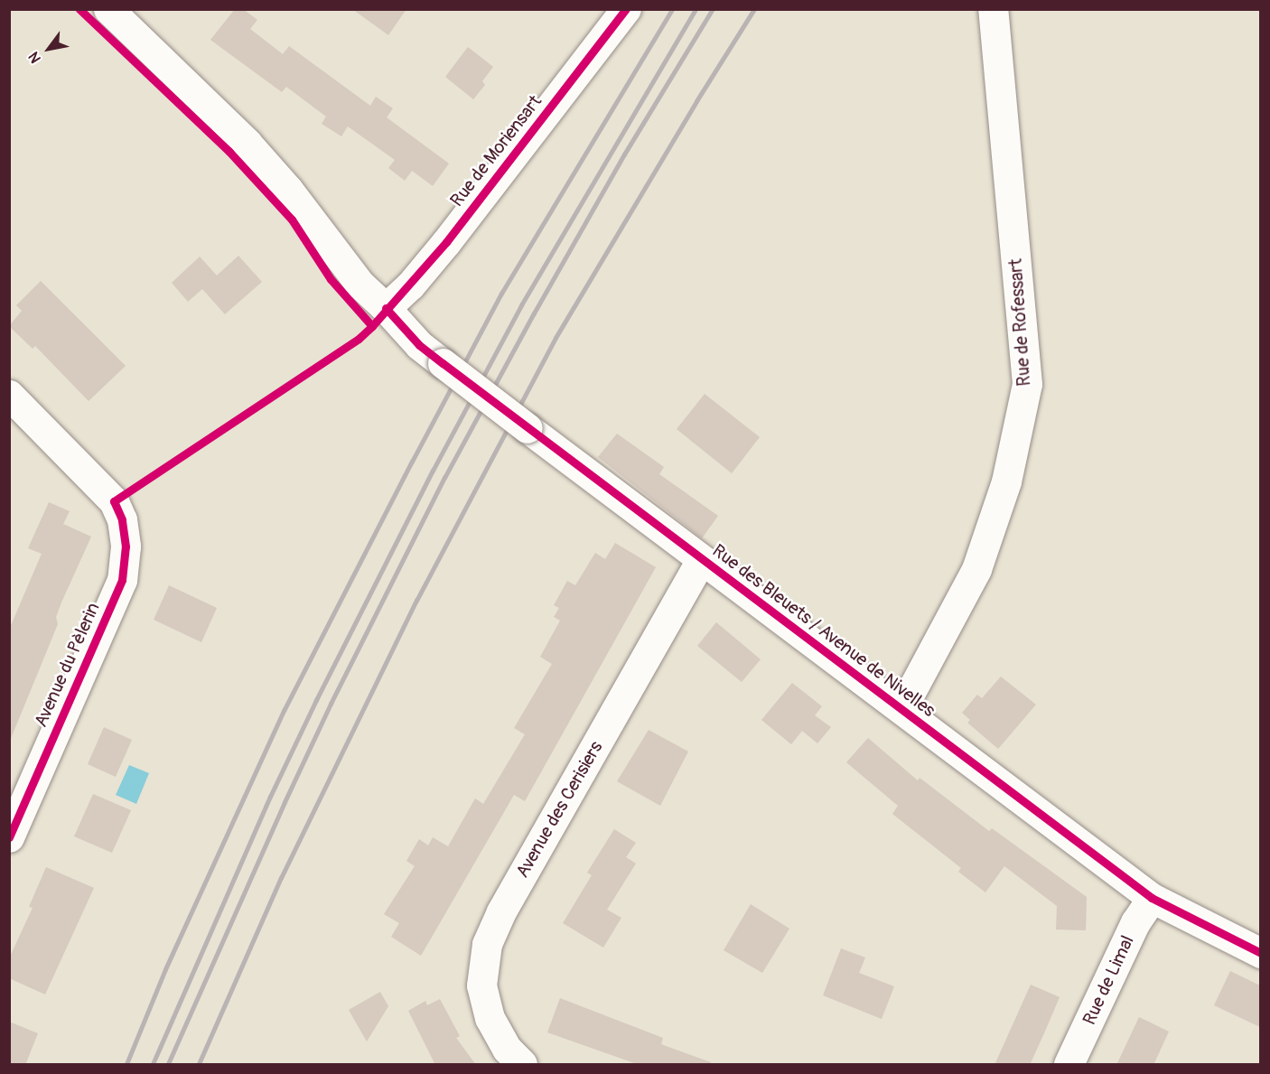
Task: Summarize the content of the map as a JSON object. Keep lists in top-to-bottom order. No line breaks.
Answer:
{"streets":{"street":["Rue de Moriensart","Rue de Rofessart","Rue des Bleuets / Avenue de Nivelles","Avenue du Pèlerin","Avenue des Cerisiers","Rue de Limal"]},"crossings":[["Rue de Moriensart","Rue des Bleuets / Avenue de Nivelles"],["Rue de Rofessart","Rue des Bleuets / Avenue de Nivelles"],["Rue des Bleuets / Avenue de Nivelles","Avenue des Cerisiers"],["Rue des Bleuets / Avenue de Nivelles","Rue de Limal"]],"north":"bottom left"}
